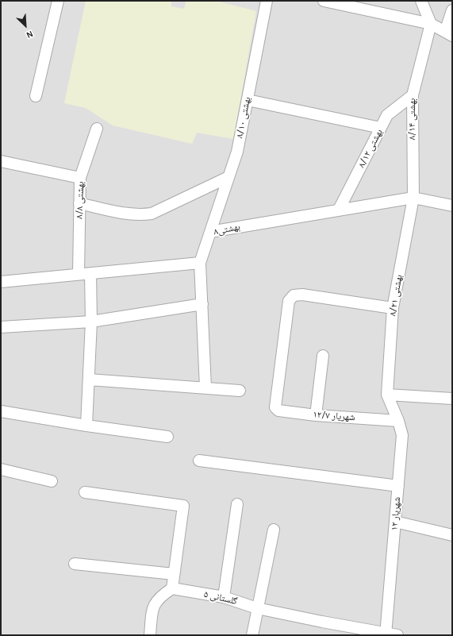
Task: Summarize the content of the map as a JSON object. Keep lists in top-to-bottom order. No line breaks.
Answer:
{"streets":{"street":["بهشتی ۸/۱۰","بهشتی ۸/۱۴","بهشتی ۸/۱۲","بهشتی ۸/۸","بهشتی۸","بهشتی ۸/۲۱","شهریار ۱۲/۷","شهریار ۱۲","گلستانی ۵"]},"crossings":[["بهشتی ۸/۱۰","بهشتی۸"],["بهشتی ۸/۱۴","بهشتی ۸/۱۲"],["بهشتی ۸/۱۴","بهشتی۸"],["بهشتی ۸/۱۴","بهشتی ۸/۲۱"],["بهشتی ۸/۱۲","بهشتی۸"],["بهشتی۸","بهشتی ۸/۲۱"],["بهشتی ۸/۲۱","شهریار ۱۲/۷"],["بهشتی ۸/۲۱","شهریار ۱۲"],["شهریار ۱۲/۷","شهریار ۱۲"],["شهریار ۱۲","گلستانی ۵"]],"north":"bottom right"}
